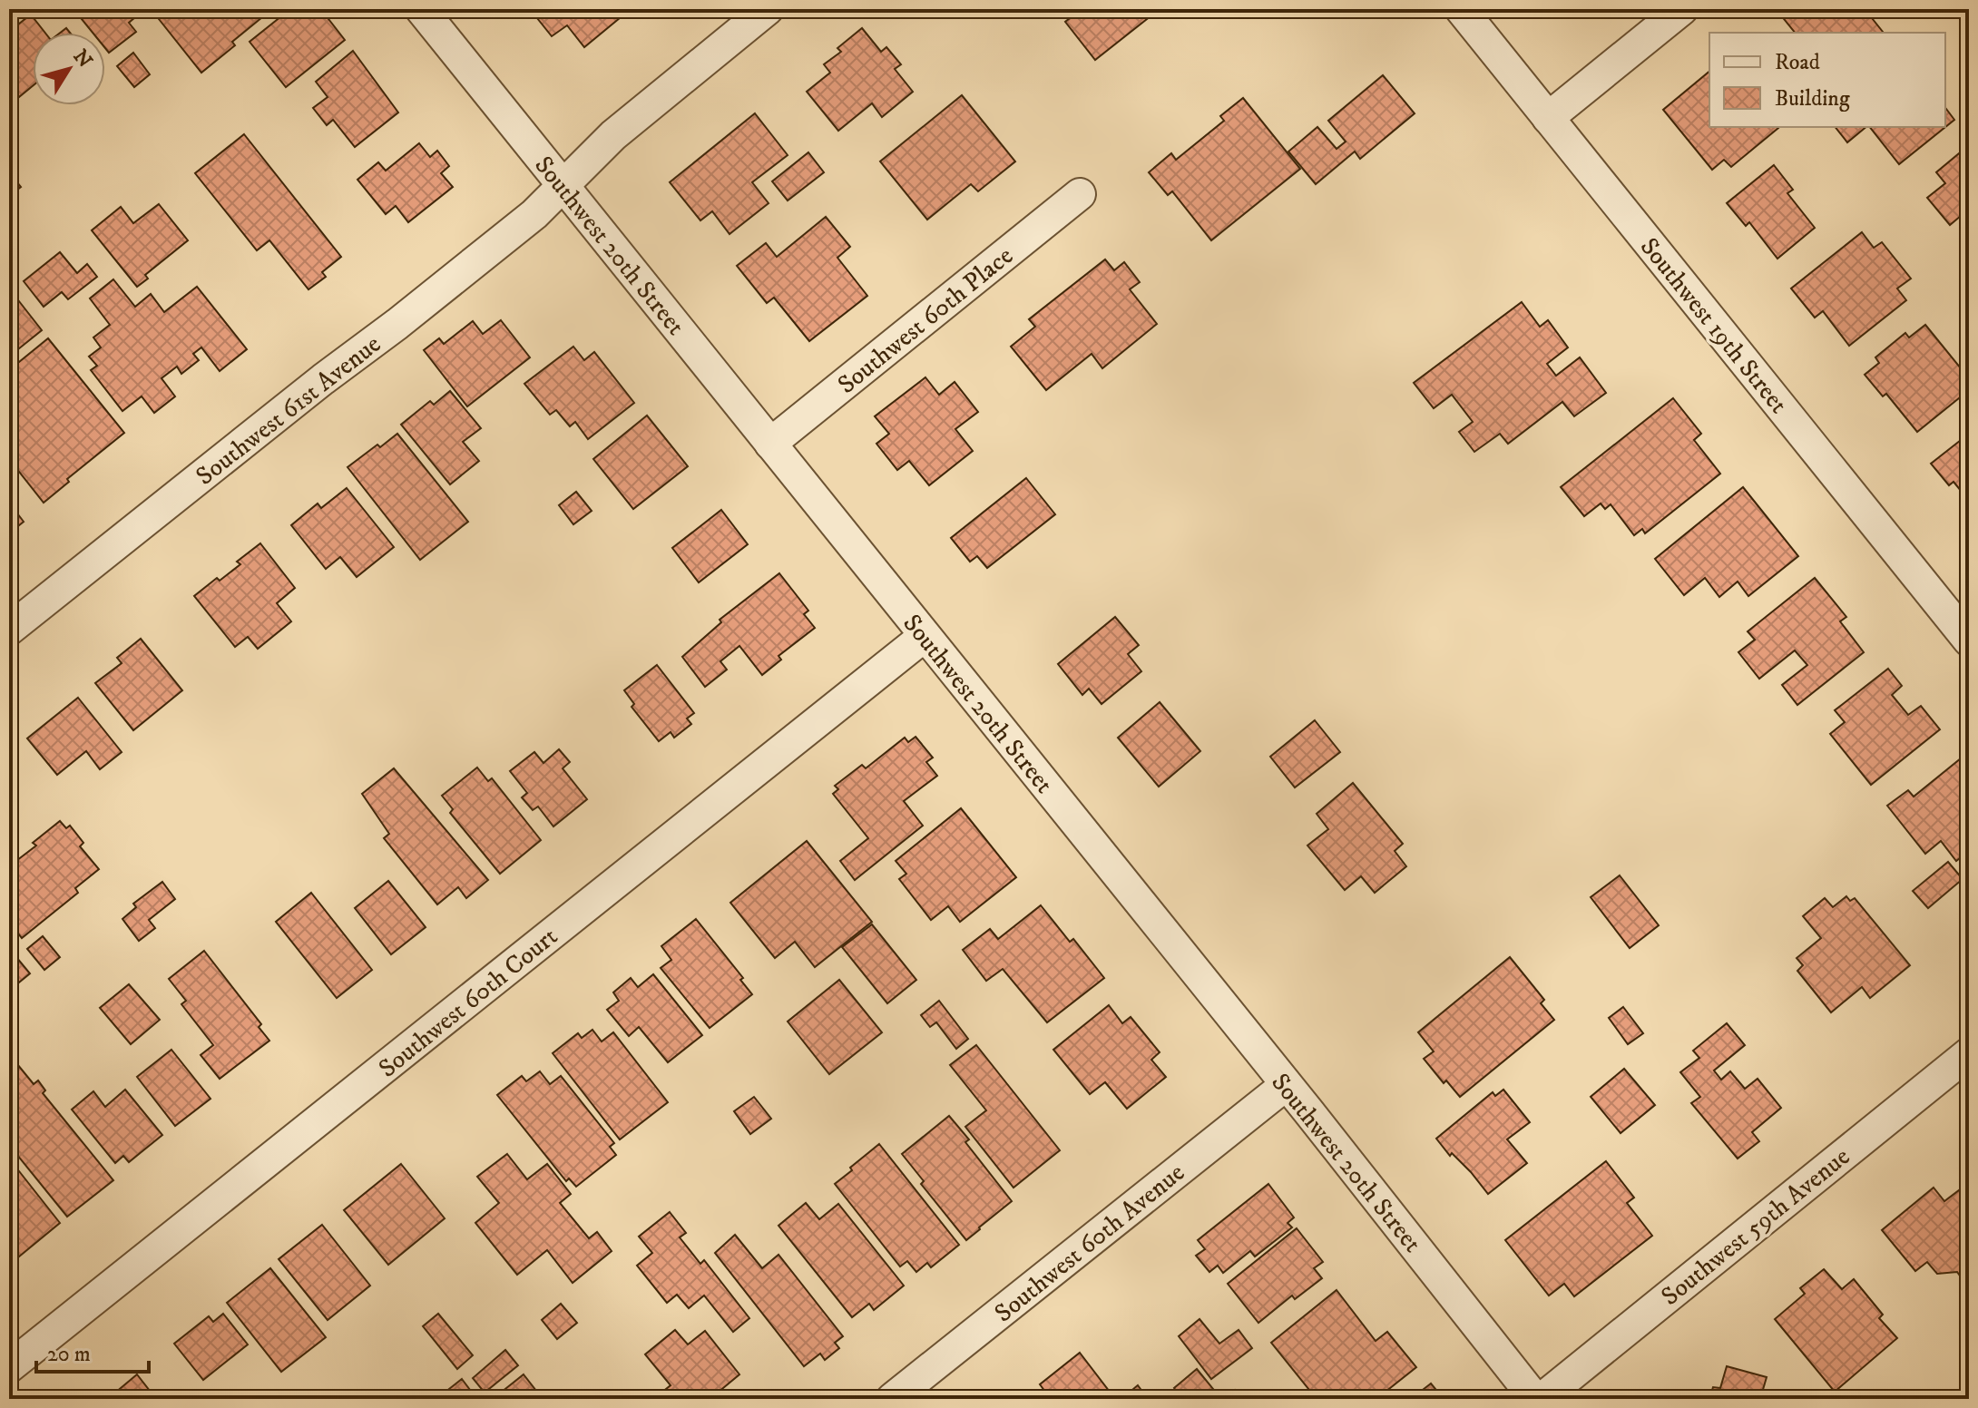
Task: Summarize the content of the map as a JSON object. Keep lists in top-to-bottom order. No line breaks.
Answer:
{"streets":{"street":["Southwest 20th Street","Southwest 60th Place","Southwest 19th Street","Southwest 61st Avenue","Southwest 60th Court","Southwest 59th Avenue","Southwest 60th Avenue"]},"crossings":[["Southwest 20th Street","Southwest 60th Place"],["Southwest 20th Street","Southwest 61st Avenue"],["Southwest 20th Street","Southwest 60th Court"],["Southwest 20th Street","Southwest 60th Avenue"]],"legend":["Road","Building"],"scale_bar":"20 m","north":"top right"}
